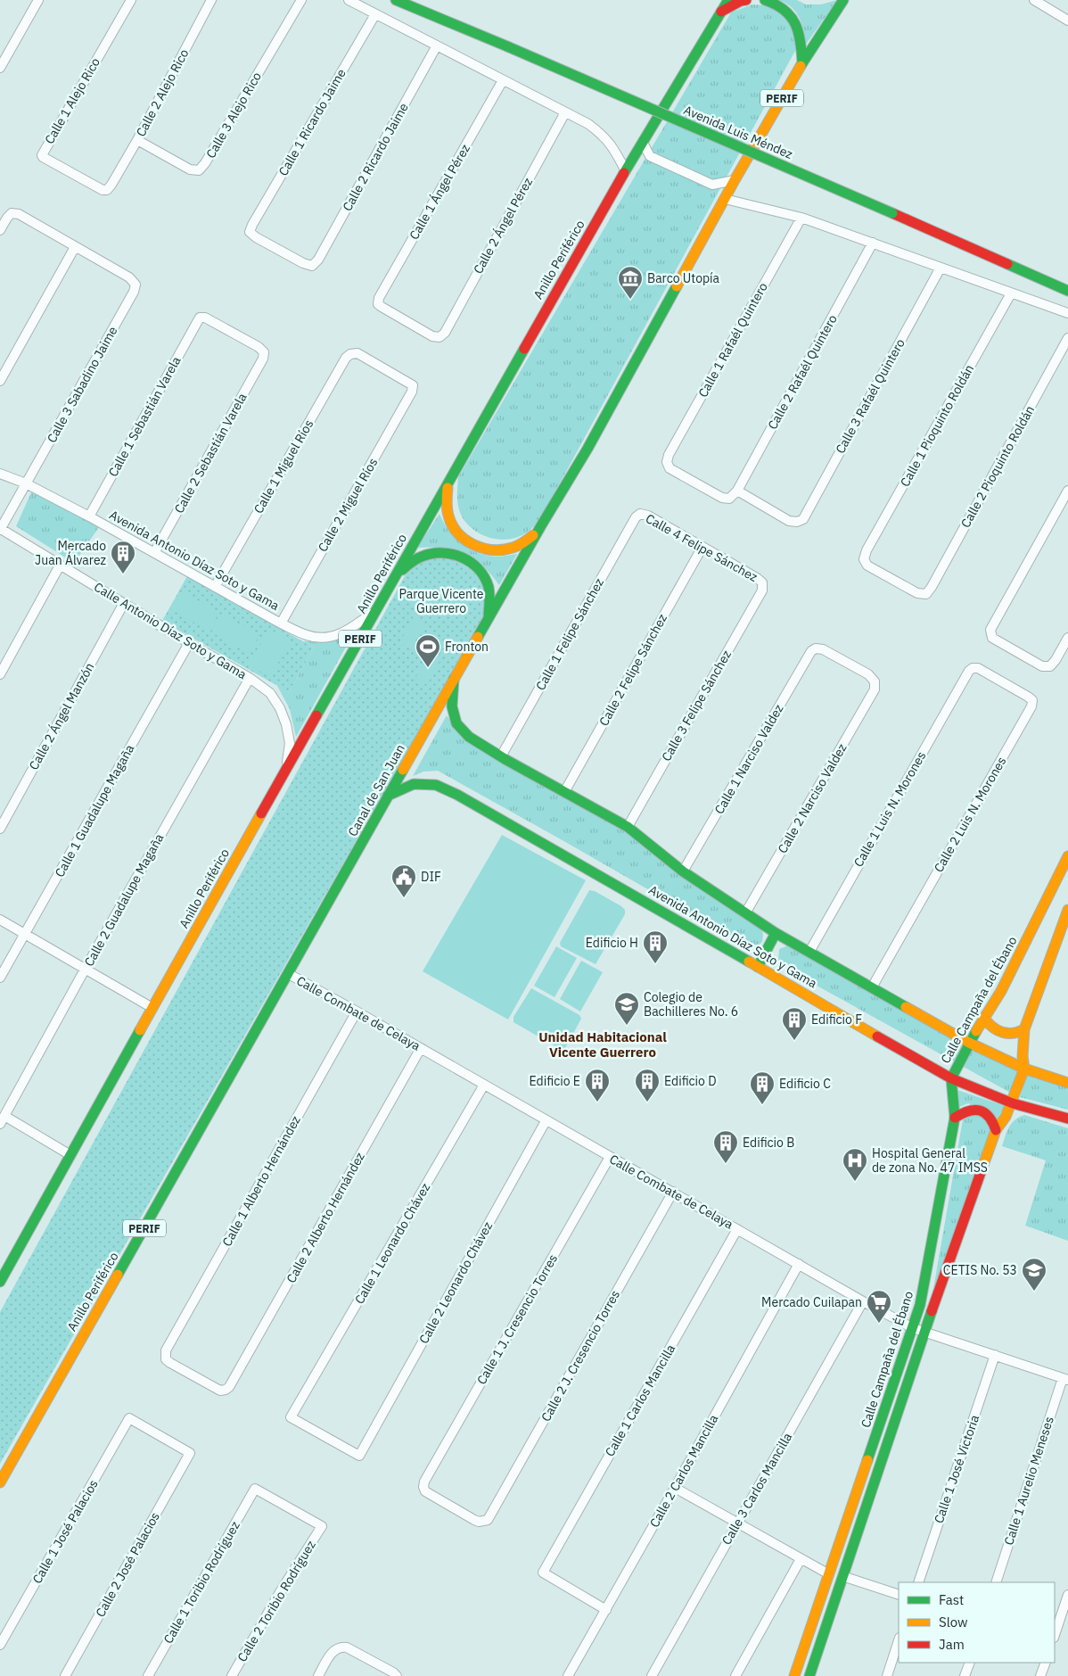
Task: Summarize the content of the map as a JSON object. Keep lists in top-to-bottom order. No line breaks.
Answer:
{"streets":{"main road":["PERIF","Avenida Luis Méndez","Anillo Periférico","Avenida Antonio Díaz Soto y Gama","Canal de San Juan","Calle Campaña del Ébano"],"street":["Calle 2 Alejo Rico","Calle 1 Alejo Rico","Calle 3 Alejo Rico","Calle 1 Ricardo Jaime","Calle 2 Ricardo Jaime","Calle 1 Ángel Pérez","Calle 2 Ángel Pérez","Calle 1 Rafaél Quintero","Calle 2 Rafaél Quintero","Calle 3 Sabadino Jaime","Calle 3 Rafaél Quintero","Calle 1 Sebastián Varela","Calle 1 Pioquinto Roldán","Calle 2 Sebastián Varela","Calle 1 Miguel Ríos","Calle 2 Pioquinto Roldán","Calle 2 Miguel Ríos","Calle 4 Felipe Sánchez","Calle Antonio Díaz Soto y Gama","Calle 1 Felipe Sánchez","Calle 2 Felipe Sánchez","Calle 3 Felipe Sánchez","Calle 2 Ángel Manzón","Calle 1 Narciso Valdez","Calle 2 Narciso Valdez","Calle 1 Luis N. Morones","Calle 1 Guadalupe Magaña","Calle 2 Luis N. Morones","Calle 2 Guadalupe Magaña","Calle Combate de Celaya","Calle 1 Alberto Hernández","Calle 2 Alberto Hernández","Calle 1 Leonardo Chávez","Calle 2 Leonardo Chávez","Calle 1 J. Cresencio Torres","Calle 2 J. Cresencio Torres","Calle 1 Carlos Mancilla","Calle 1 José Victoria","Calle 2 Carlos Mancilla","Calle 1 Aurelio Meneses","Calle 3 Carlos Mancilla","Calle 1 José Palacios","Calle 2 José Palacios","Calle 1 Toribio Rodríguez","Calle 2 Toribio Rodríguez"]},"crossings":[["Calle 2 Alejo Rico","Calle 1 Alejo Rico"],["Calle 2 Alejo Rico","Calle 3 Alejo Rico"],["PERIF","Canal de San Juan"],["Calle 1 Ricardo Jaime","Calle 2 Ricardo Jaime"],["Calle 1 Ángel Pérez","Calle 2 Ángel Pérez"],["Anillo Periférico","Avenida Antonio Díaz Soto y Gama"],["Anillo Periférico","Calle Antonio Díaz Soto y Gama"],["Anillo Periférico","Canal de San Juan"],["Anillo Periférico","Calle Combate de Celaya"],["Calle 1 Rafaél Quintero","Calle 2 Rafaél Quintero"],["Calle 2 Rafaél Quintero","Calle 3 Rafaél Quintero"],["Calle 3 Sabadino Jaime","Avenida Antonio Díaz Soto y Gama"],["Calle 3 Sabadino Jaime","Calle Antonio Díaz Soto y Gama"],["Calle 1 Sebastián Varela","Calle 2 Sebastián Varela"],["Calle 1 Sebastián Varela","Avenida Antonio Díaz Soto y Gama"],["Calle 1 Pioquinto Roldán","Calle 2 Pioquinto Roldán"],["Calle 2 Sebastián Varela","Avenida Antonio Díaz Soto y Gama"],["Calle 1 Miguel Ríos","Calle 2 Miguel Ríos"],["Calle 1 Miguel Ríos","Avenida Antonio Díaz Soto y Gama"],["Calle 2 Miguel Ríos","Avenida Antonio Díaz Soto y Gama"],["Calle 4 Felipe Sánchez","Calle 1 Felipe Sánchez"],["Calle 4 Felipe Sánchez","Calle 2 Felipe Sánchez"],["Calle 4 Felipe Sánchez","Calle 3 Felipe Sánchez"],["Avenida Antonio Díaz Soto y Gama","Calle 1 Felipe Sánchez"],["Avenida Antonio Díaz Soto y Gama","Calle 2 Felipe Sánchez"],["Avenida Antonio Díaz Soto y Gama","Calle 3 Felipe Sánchez"],["Avenida Antonio Díaz Soto y Gama","Calle 1 Narciso Valdez"],["Avenida Antonio Díaz Soto y Gama","Canal de San Juan"],["Avenida Antonio Díaz Soto y Gama","Calle 2 Narciso Valdez"],["Avenida Antonio Díaz Soto y Gama","Calle 1 Luis N. Morones"],["Avenida Antonio Díaz Soto y Gama","Calle 2 Luis N. Morones"],["Avenida Antonio Díaz Soto y Gama","Calle Campaña del Ébano"],["Calle Antonio Díaz Soto y Gama","Calle 2 Ángel Manzón"],["Calle Antonio Díaz Soto y Gama","Calle 1 Guadalupe Magaña"],["Calle Antonio Díaz Soto y Gama","Calle 2 Guadalupe Magaña"],["Calle 1 Narciso Valdez","Calle 2 Narciso Valdez"],["Canal de San Juan","Calle Combate de Celaya"],["Calle 1 Luis N. Morones","Calle 2 Luis N. Morones"],["Calle Campaña del Ébano","Calle Combate de Celaya"],["Calle Combate de Celaya","Calle 1 Alberto Hernández"],["Calle Combate de Celaya","Calle 2 Alberto Hernández"],["Calle Combate de Celaya","Calle 1 Leonardo Chávez"],["Calle Combate de Celaya","Calle 2 Leonardo Chávez"],["Calle Combate de Celaya","Calle 1 J. Cresencio Torres"],["Calle Combate de Celaya","Calle 2 J. Cresencio Torres"],["Calle Combate de Celaya","Calle 1 Carlos Mancilla"],["Calle Combate de Celaya","Calle 1 José Victoria"],["Calle Combate de Celaya","Calle 2 Carlos Mancilla"],["Calle Combate de Celaya","Calle 1 Aurelio Meneses"],["Calle Combate de Celaya","Calle 3 Carlos Mancilla"],["Calle 1 Alberto Hernández","Calle 2 Alberto Hernández"],["Calle 1 Leonardo Chávez","Calle 2 Leonardo Chávez"],["Calle 1 J. Cresencio Torres","Calle 2 J. Cresencio Torres"],["Calle 1 Carlos Mancilla","Calle 2 Carlos Mancilla"],["Calle 1 José Palacios","Calle 2 José Palacios"],["Calle 1 Toribio Rodríguez","Calle 2 Toribio Rodríguez"]],"districts":["Unidad Habitacional Vicente Guerrero"],"parks":["Parque Vicente Guerrero"],"places":{"museum":["Barco Utopía"],"building":["Mercado Juan Álvarez","Edificio H","Edificio F","Edificio E","Edificio D","Edificio C","Edificio B"],"sports":["Fronton"],"public building":["DIF"],"school or university":["Colegio de Bachilleres No. 6","CETIS No. 53"],"hospital":["Hospital General de zona No. 47 IMSS"],"supermarket":["Mercado Cuilapan"]},"legend":["Fast","Slow","Jam"]}
